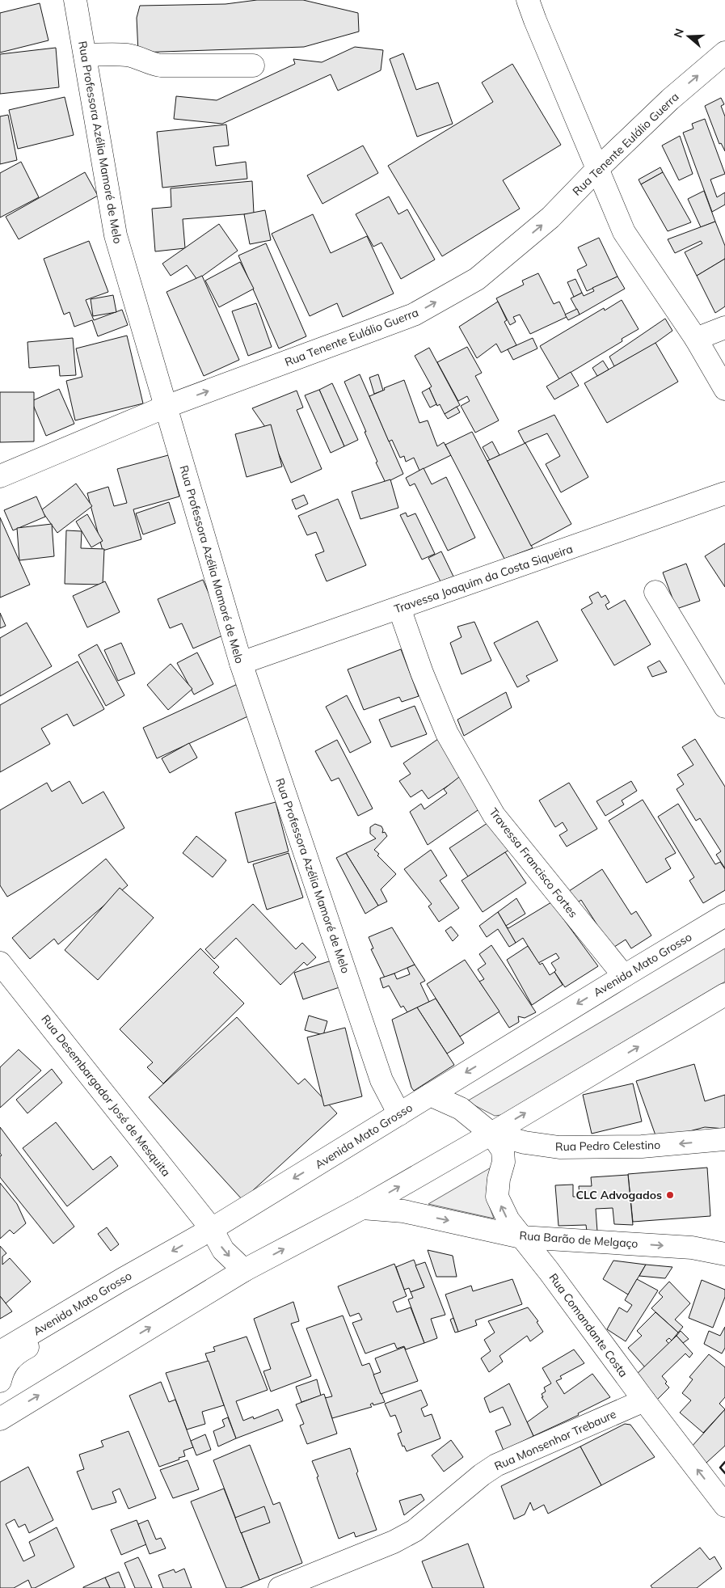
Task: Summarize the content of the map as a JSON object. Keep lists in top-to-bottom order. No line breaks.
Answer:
{"streets":{"street":["Rua Professora Azélia Mamoré de Melo","Rua Tenente Eulálio Guerra","Travessa Joaquim da Costa Siqueira","Travessa Francisco Fortes","Avenida Mato Grosso","Rua Desembargador José de Mesquita","Rua Pedro Celestino","Rua Barão de Melgaço","Rua Comandante Costa","Rua Monsenhor Trebaure"]},"crossings":[["Rua Professora Azélia Mamoré de Melo","Rua Tenente Eulálio Guerra"],["Rua Professora Azélia Mamoré de Melo","Travessa Joaquim da Costa Siqueira"],["Rua Professora Azélia Mamoré de Melo","Avenida Mato Grosso"],["Travessa Joaquim da Costa Siqueira","Travessa Francisco Fortes"],["Travessa Francisco Fortes","Avenida Mato Grosso"],["Avenida Mato Grosso","Rua Desembargador José de Mesquita"],["Rua Pedro Celestino","Rua Comandante Costa"],["Rua Barão de Melgaço","Rua Comandante Costa"],["Rua Comandante Costa","Rua Monsenhor Trebaure"]],"one_way":["Rua Tenente Eulálio Guerra","Rua Pedro Celestino","Rua Barão de Melgaço","Rua Comandante Costa"],"places":["CLC Advogados"],"north":"left"}
